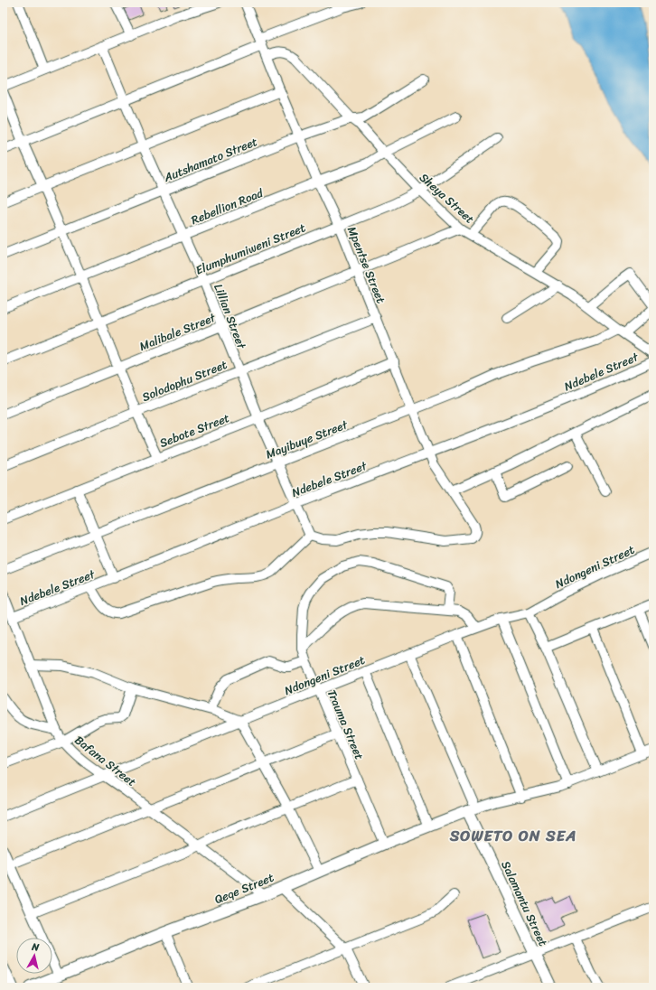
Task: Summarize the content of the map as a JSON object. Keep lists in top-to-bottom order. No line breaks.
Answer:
{"streets":{"street":["Autshamato Street","Sheya Street","Rebellion Road","Elumphumiweni Street","Mpentse Street","Lillian Street","Malibale Street","Ndebele Street","Solodophu Street","Sebote Street","Mayibuye Street","Ndongeni Street","Trauma Street","Bafana Street","Qeqe Street","Salamantu Street"]},"crossings":[["Autshamato Street","Sheya Street"],["Autshamato Street","Mpentse Street"],["Autshamato Street","Lillian Street"],["Sheya Street","Rebellion Road"],["Sheya Street","Elumphumiweni Street"],["Sheya Street","Mpentse Street"],["Sheya Street","Malibale Street"],["Sheya Street","Mayibuye Street"],["Rebellion Road","Mpentse Street"],["Rebellion Road","Lillian Street"],["Elumphumiweni Street","Mpentse Street"],["Elumphumiweni Street","Lillian Street"],["Mpentse Street","Lillian Street"],["Mpentse Street","Malibale Street"],["Mpentse Street","Ndebele Street"],["Mpentse Street","Solodophu Street"],["Mpentse Street","Sebote Street"],["Mpentse Street","Mayibuye Street"],["Lillian Street","Malibale Street"],["Lillian Street","Ndebele Street"],["Lillian Street","Solodophu Street"],["Lillian Street","Sebote Street"],["Lillian Street","Mayibuye Street"],["Ndebele Street","Bafana Street"],["Ndongeni Street","Trauma Street"],["Ndongeni Street","Bafana Street"],["Trauma Street","Qeqe Street"],["Bafana Street","Qeqe Street"],["Qeqe Street","Salamantu Street"]],"districts":["SOWETO ON SEA"],"north":"top"}
